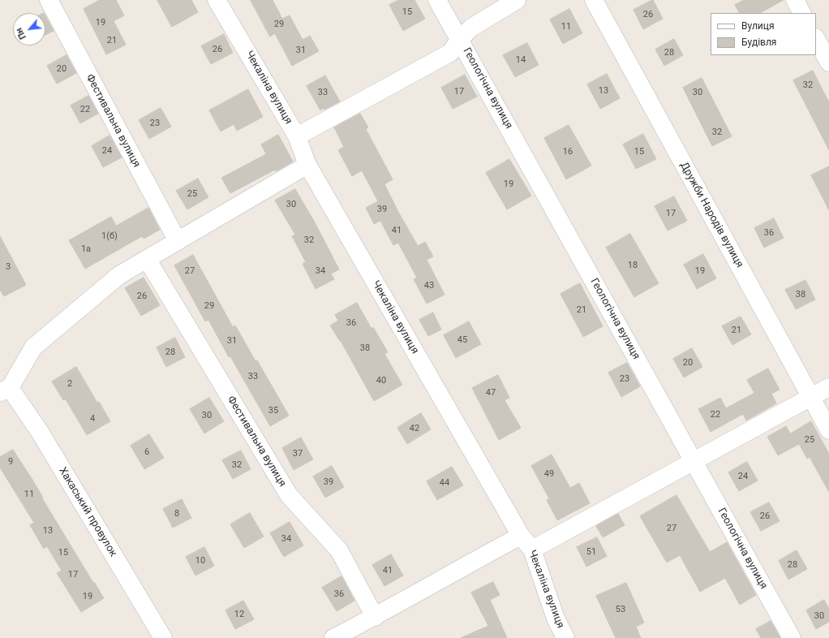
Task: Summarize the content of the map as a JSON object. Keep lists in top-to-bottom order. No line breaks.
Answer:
{"streets":{"street":["Чекаліна вулиця","Геологічна вулиця","Фестивальна вулиця","Дружби Народів вулиця","Хакаський провулок"]},"house_numbers":["15","26","19","29","11","21","26","31","28","14","20","32","13","17","33","30","22","23","32","24","16","15","19","25","30","39","17","41","36","1(б)","32","1а","18","3","27","34","19","43","38","26","29","21","36","21","45","31","38","28","20","33","23","40","2","47","35","22","30","4","42","25","6","37","9","32","49","24","39","44","11","8","26","27","13","34","51","15","10","28","41","17","36","19","53","12","30"],"legend":["Вулиця","Будівля"],"north":"bottom left"}
